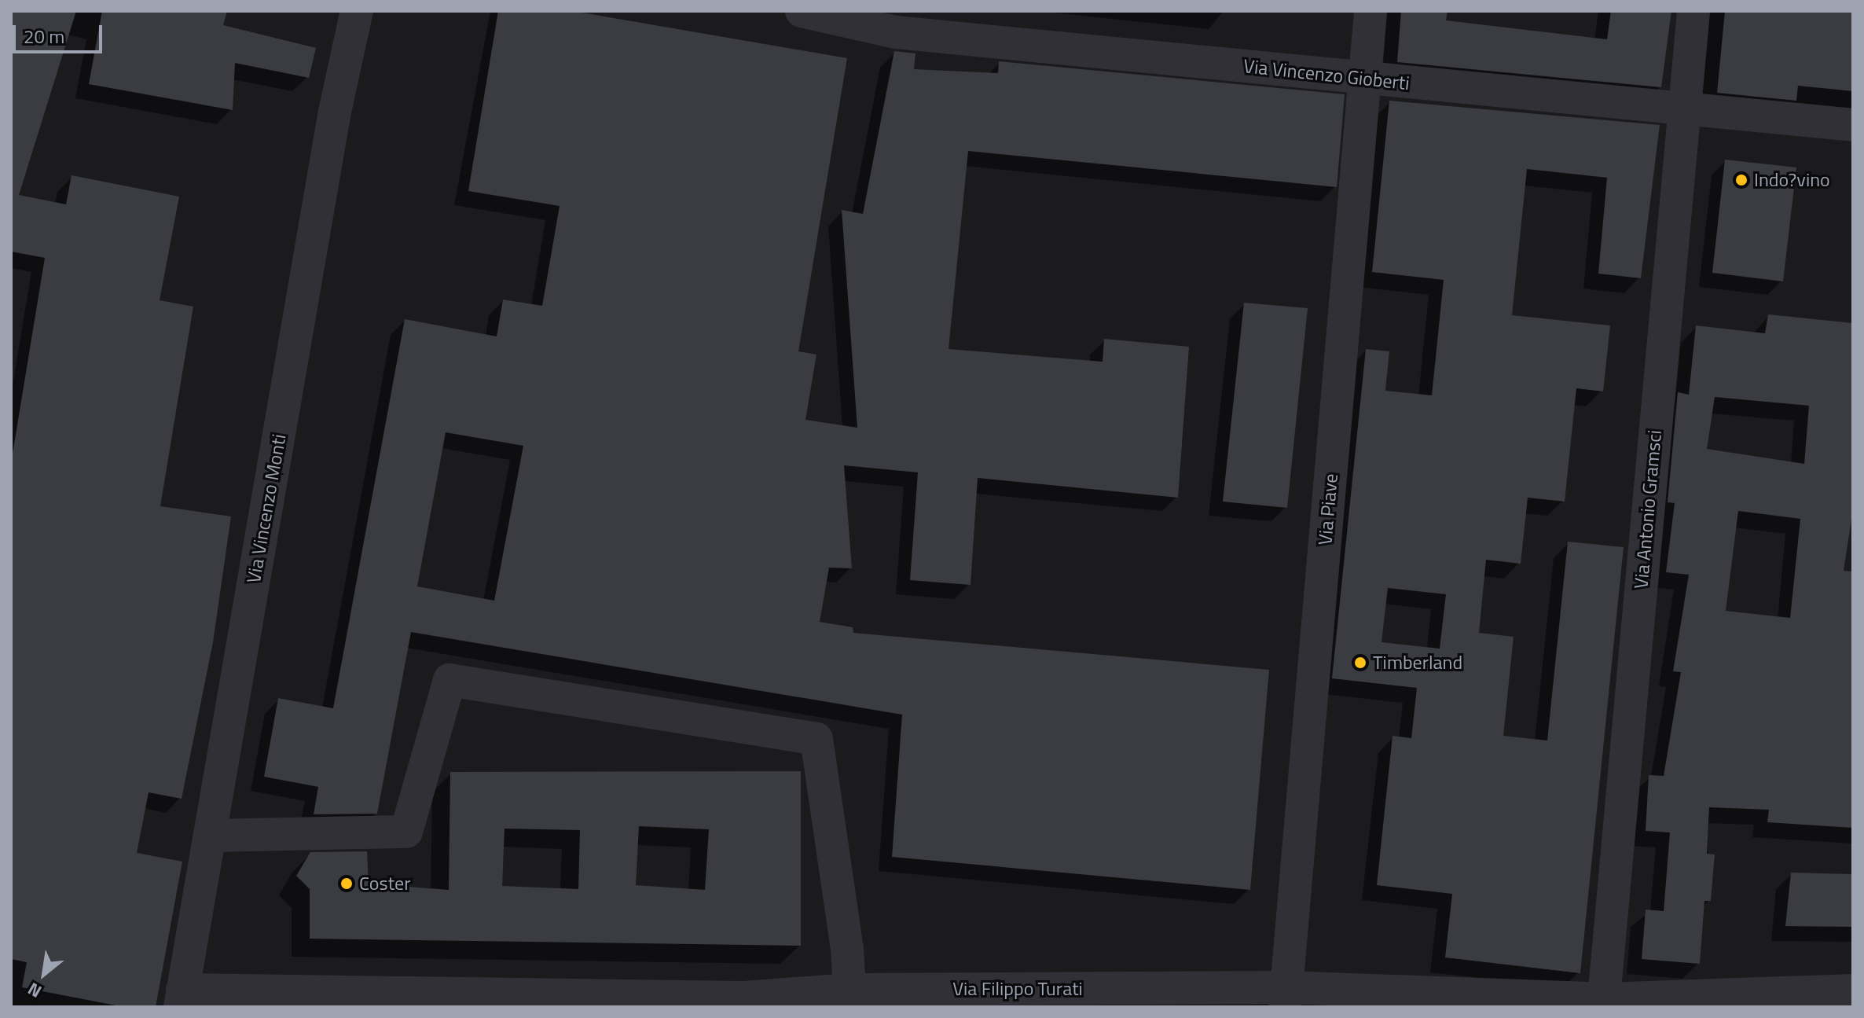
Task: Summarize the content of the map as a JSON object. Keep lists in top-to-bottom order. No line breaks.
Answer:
{"streets":{"street":["Via Vincenzo Gioberti","Via Vincenzo Monti","Via Piave","Via Antonio Gramsci","Via Filippo Turati"]},"crossings":[["Via Vincenzo Gioberti","Via Piave"],["Via Vincenzo Gioberti","Via Antonio Gramsci"],["Via Vincenzo Monti","Via Filippo Turati"],["Via Piave","Via Filippo Turati"],["Via Antonio Gramsci","Via Filippo Turati"]],"places":["Indo?vino","Timberland","Coster"],"scale_bar":"20 m","north":"bottom left"}
